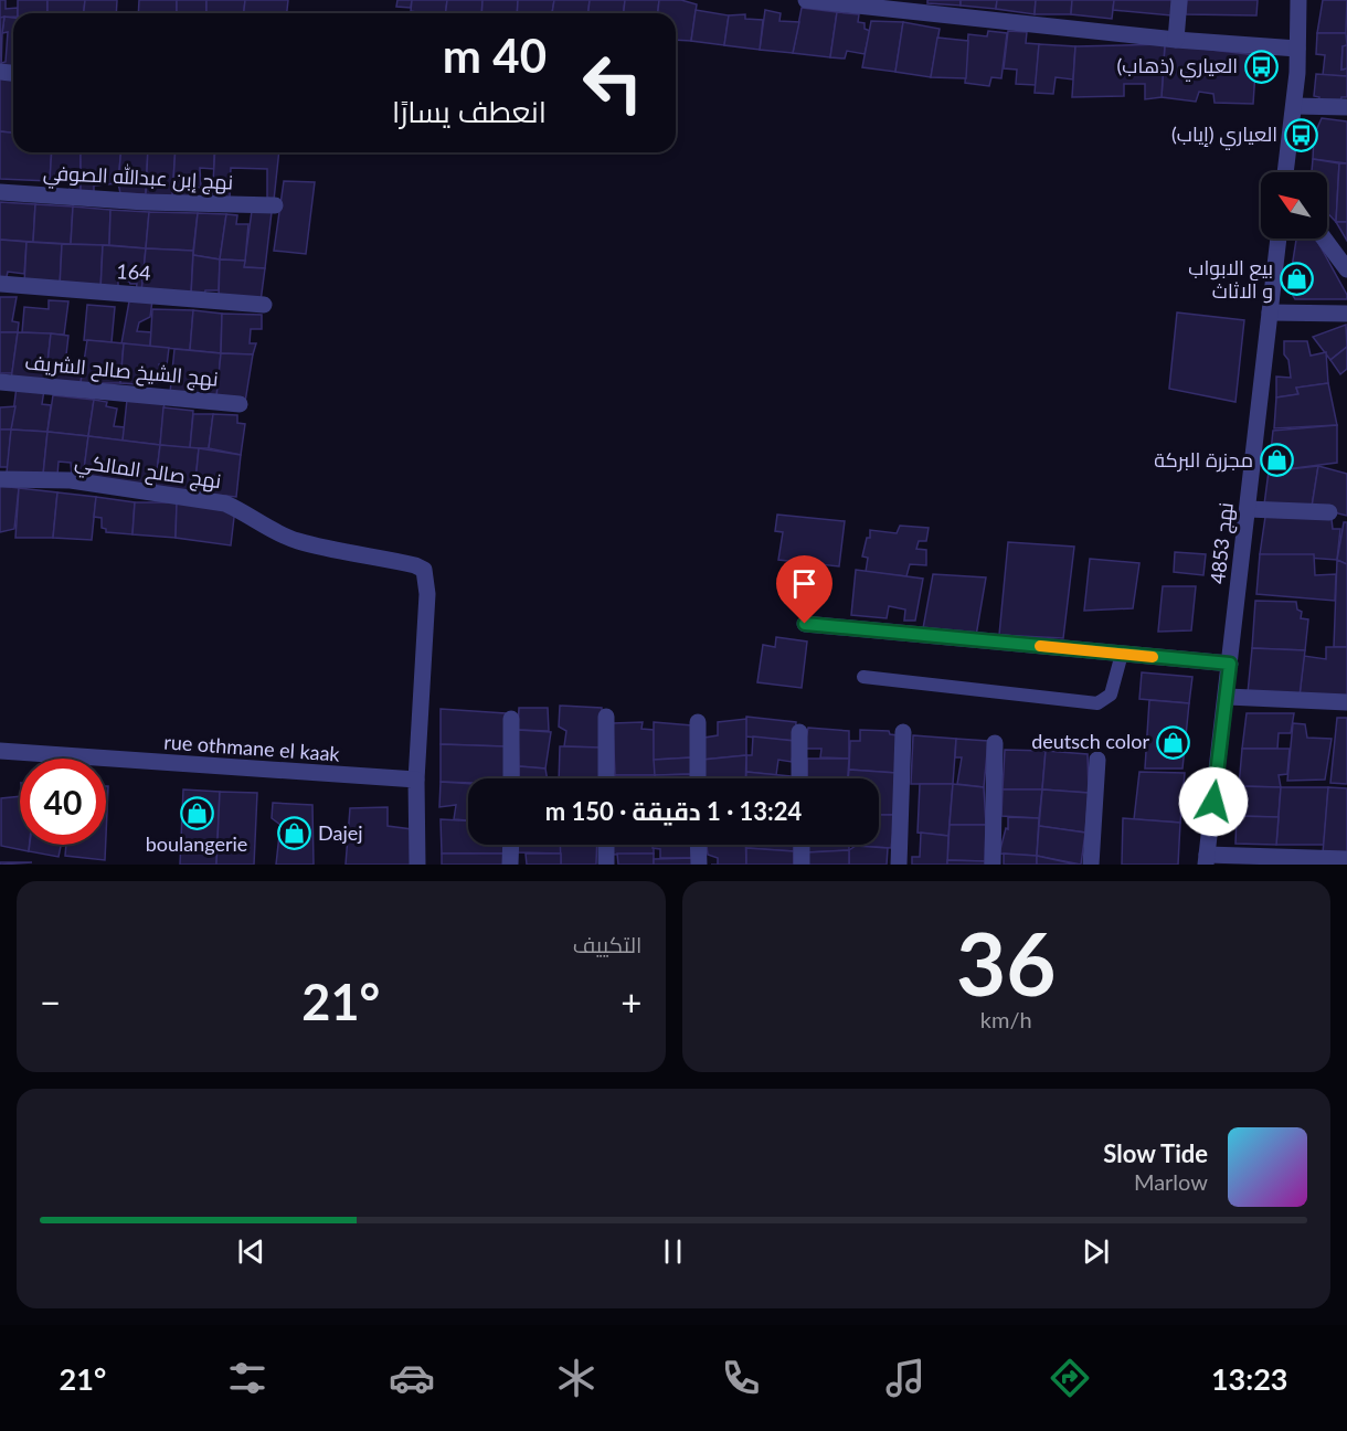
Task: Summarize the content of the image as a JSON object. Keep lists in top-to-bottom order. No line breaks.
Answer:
{"streets":{"street":["نهج إبن عبدالله الصوفي","164","نهج الشيخ صالح الشريف","نهج صالح المالكي","نهج 4853","rue othmane el kaak"]},"crossings":[["نهج صالح المالكي","rue othmane el kaak"]],"places":{"bus stop":["العياري (ذهاب)","العياري (إياب)"],"shop":["بيع الابواب و الاثاث","مجزرة البركة","deutsch color","boulangerie","Dajej"]},"north":"top left","page":{"turn":["40 m","انعطف يسارًا"],"limit":"40","trip":"13:24 · 1 دقيقة · 150 m","tile":[["36","km/h"],"التكييف"],"heat":["−","21°","+"],"song":["Slow Tide","Marlow"],"tabs":["13:23","21°"]}}
